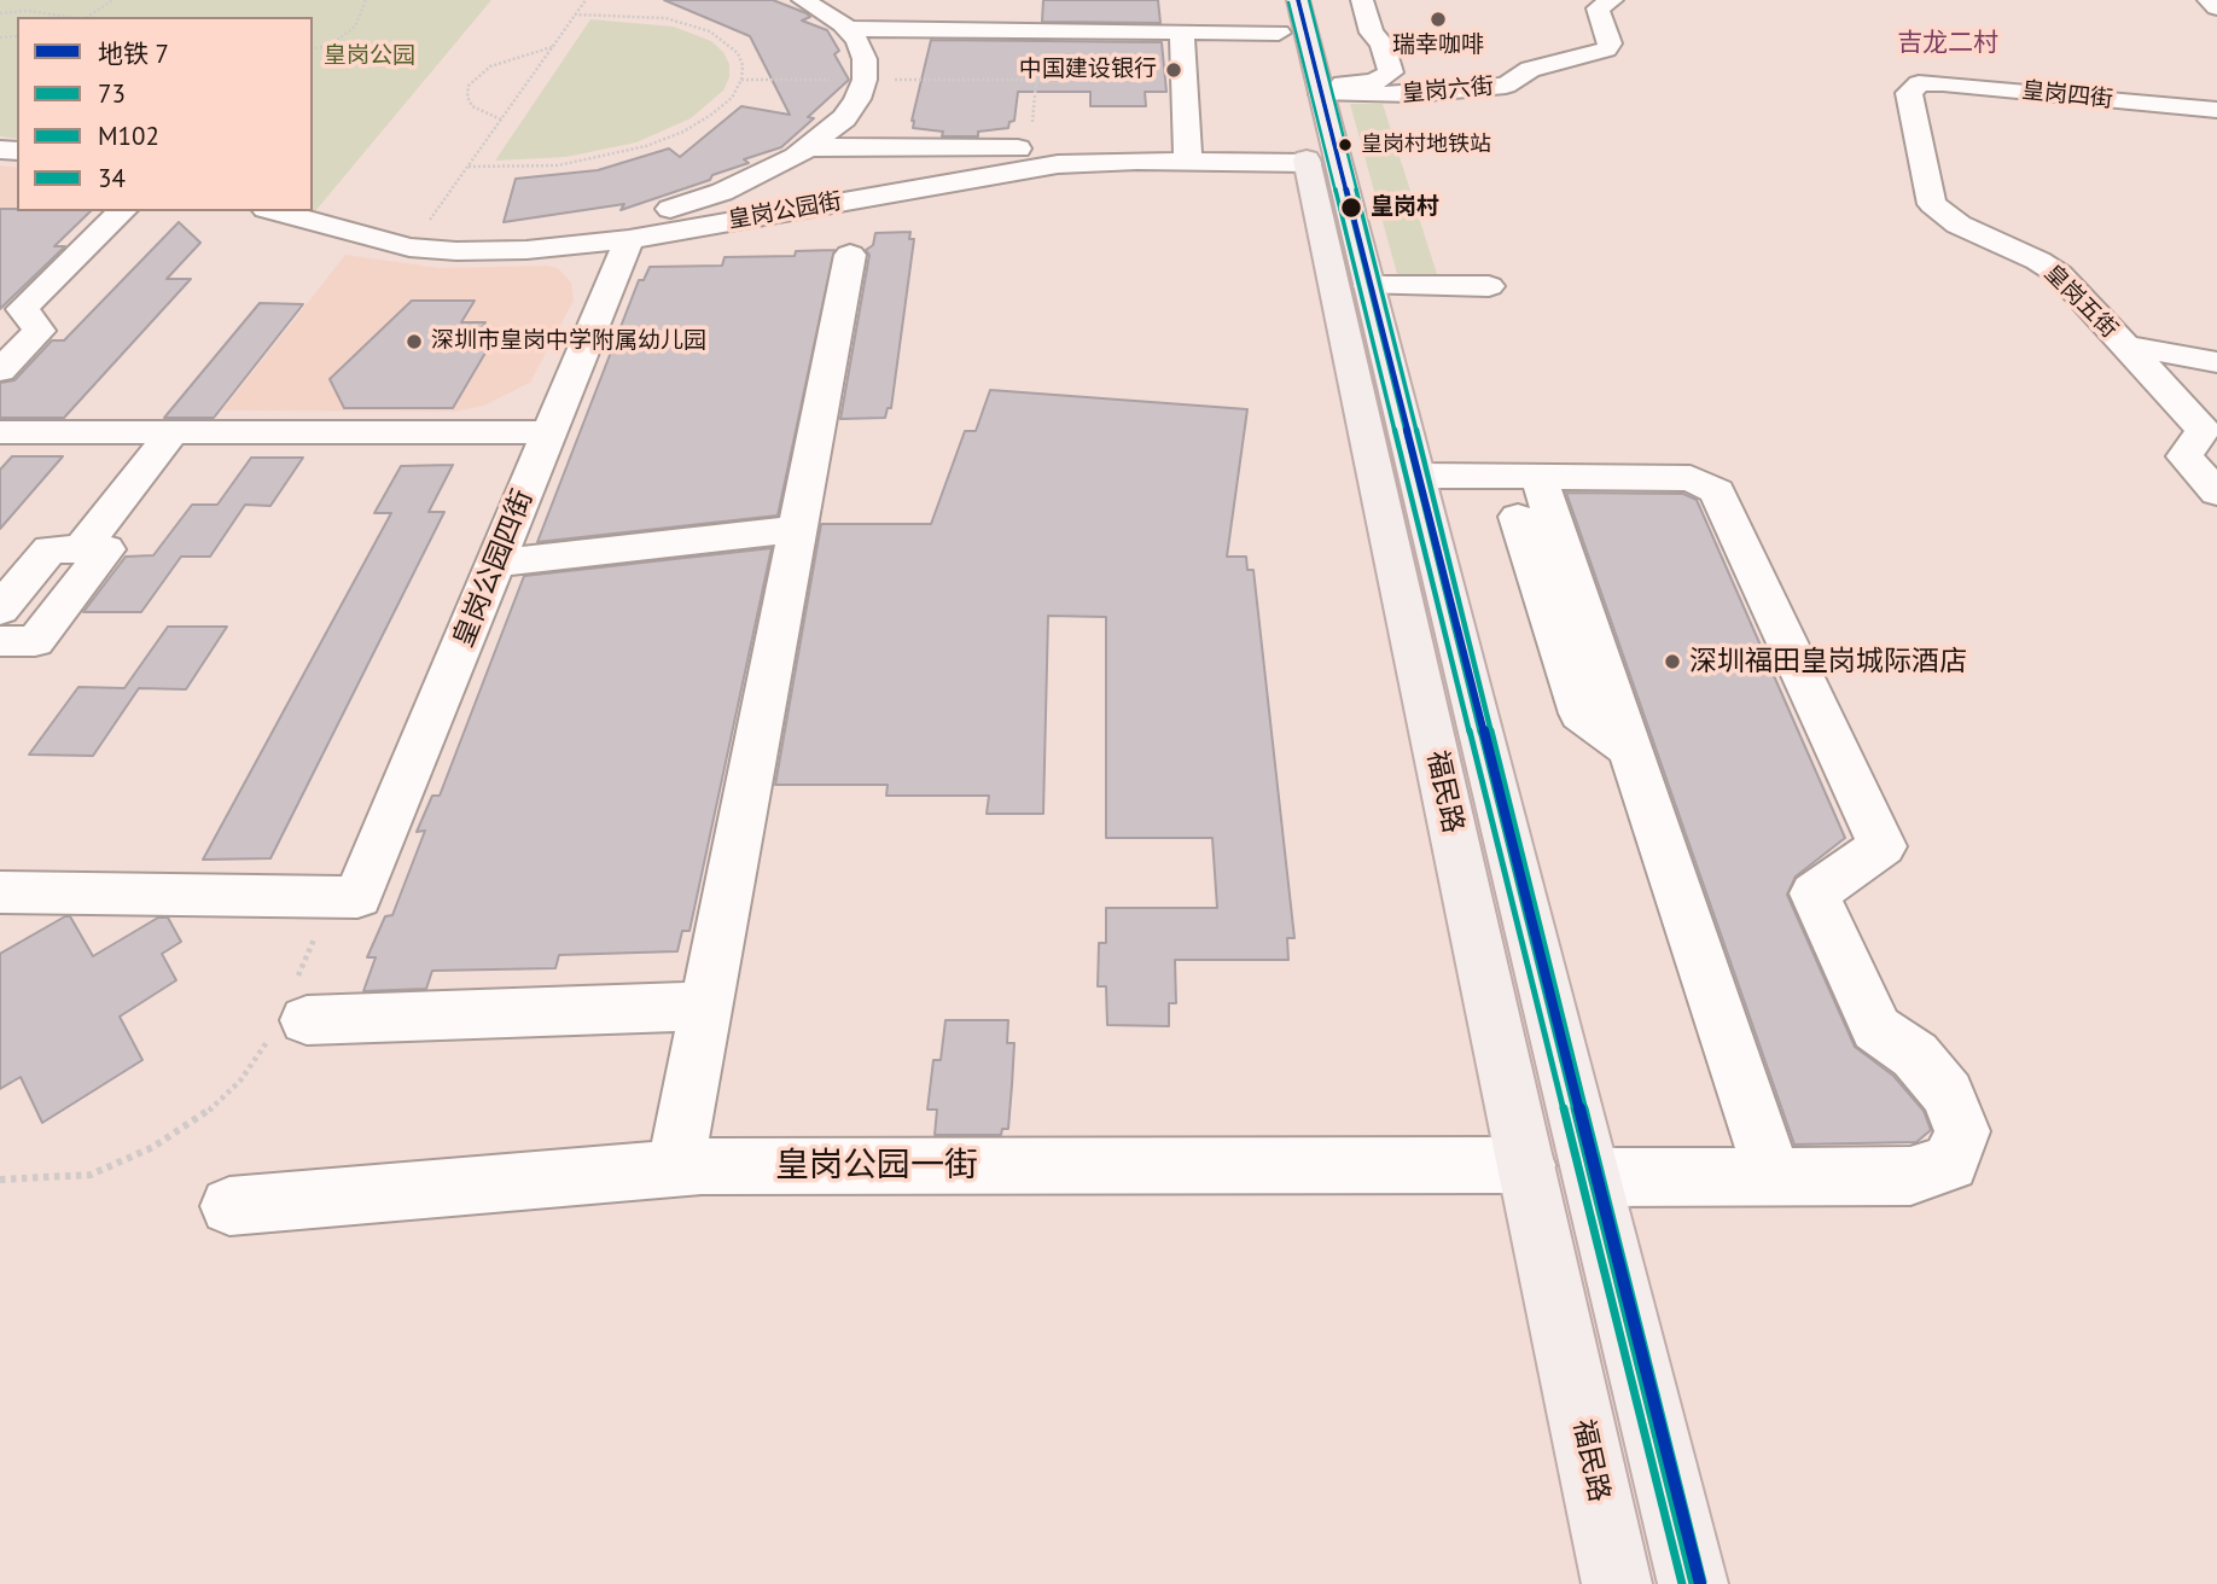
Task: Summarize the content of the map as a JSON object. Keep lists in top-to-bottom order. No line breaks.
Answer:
{"streets":{"main road":["福民路"],"street":["皇岗六街","皇岗四街","皇岗公园街","皇岗五街","皇岗公园四街","皇岗公园一街"]},"crossings":[["皇岗六街","福民路"],["皇岗四街","皇岗五街"],["皇岗公园街","皇岗公园四街"],["皇岗公园街","福民路"],["福民路","皇岗公园一街"]],"districts":["吉龙二村"],"parks":["皇岗公园"],"places":["瑞幸咖啡","中国建设银行","皇岗村地铁站","皇岗村","深圳市皇岗中学附属幼儿园","深圳福田皇岗城际酒店"],"lines":["metro line 7","transit line 73","transit line 34","transit line M102"],"legend":["地铁 7","73","M102","34"]}
